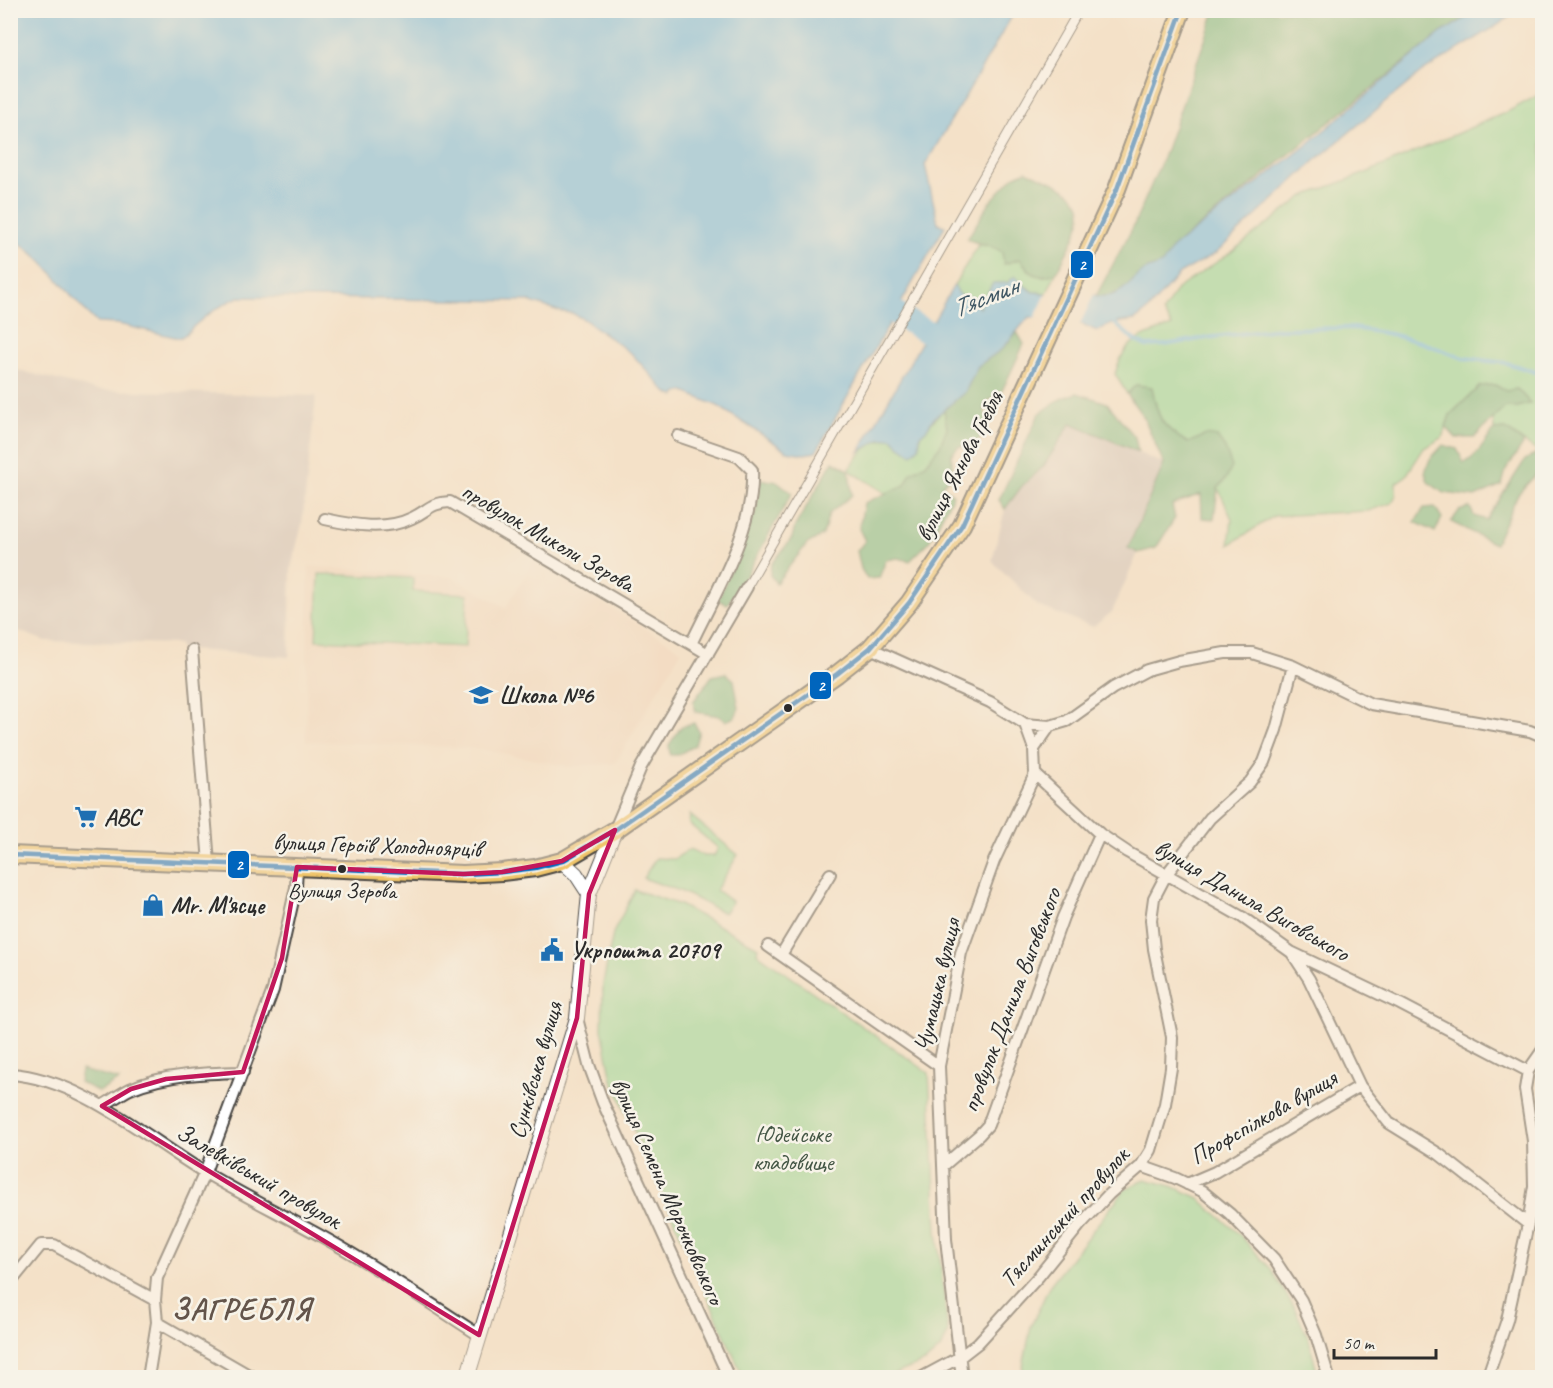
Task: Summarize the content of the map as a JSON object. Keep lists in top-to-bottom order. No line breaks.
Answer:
{"streets":{"main road":["вулиця Яхнова Гребля","вулиця Героїв Холодноярців"],"street":["провулок Миколи Зерова","вулиця Данила Виговського","Чумацька вулиця","провулок Данила Виговського","Сунківська вулиця","Профспілкова вулиця","Залевківський провулок","вулиця Семена Морочковського","Тясминський провулок"]},"crossings":[["вулиця Яхнова Гребля","вулиця Героїв Холодноярців"],["вулиця Яхнова Гребля","Сунківська вулиця"],["провулок Миколи Зерова","Сунківська вулиця"],["вулиця Данила Виговського","Чумацька вулиця"],["вулиця Данила Виговського","провулок Данила Виговського"],["вулиця Данила Виговського","Тясминський провулок"],["Чумацька вулиця","провулок Данила Виговського"],["Чумацька вулиця","Тясминський провулок"],["Сунківська вулиця","Залевківський провулок"],["Сунківська вулиця","вулиця Семена Морочковського"]],"districts":["ЗАГРЕБЛЯ"],"water":["Тясмин"],"parks":["Юдейське кладовище"],"places":{"school or university":["Школа №6"],"supermarket":["ABC"],"other":["Вулиця Зерова"],"shop":["Mr. М'ясце"],"public building":["Укрпошта 20709"]},"lines":["transit line 2"],"scale_bar":"50 m"}
